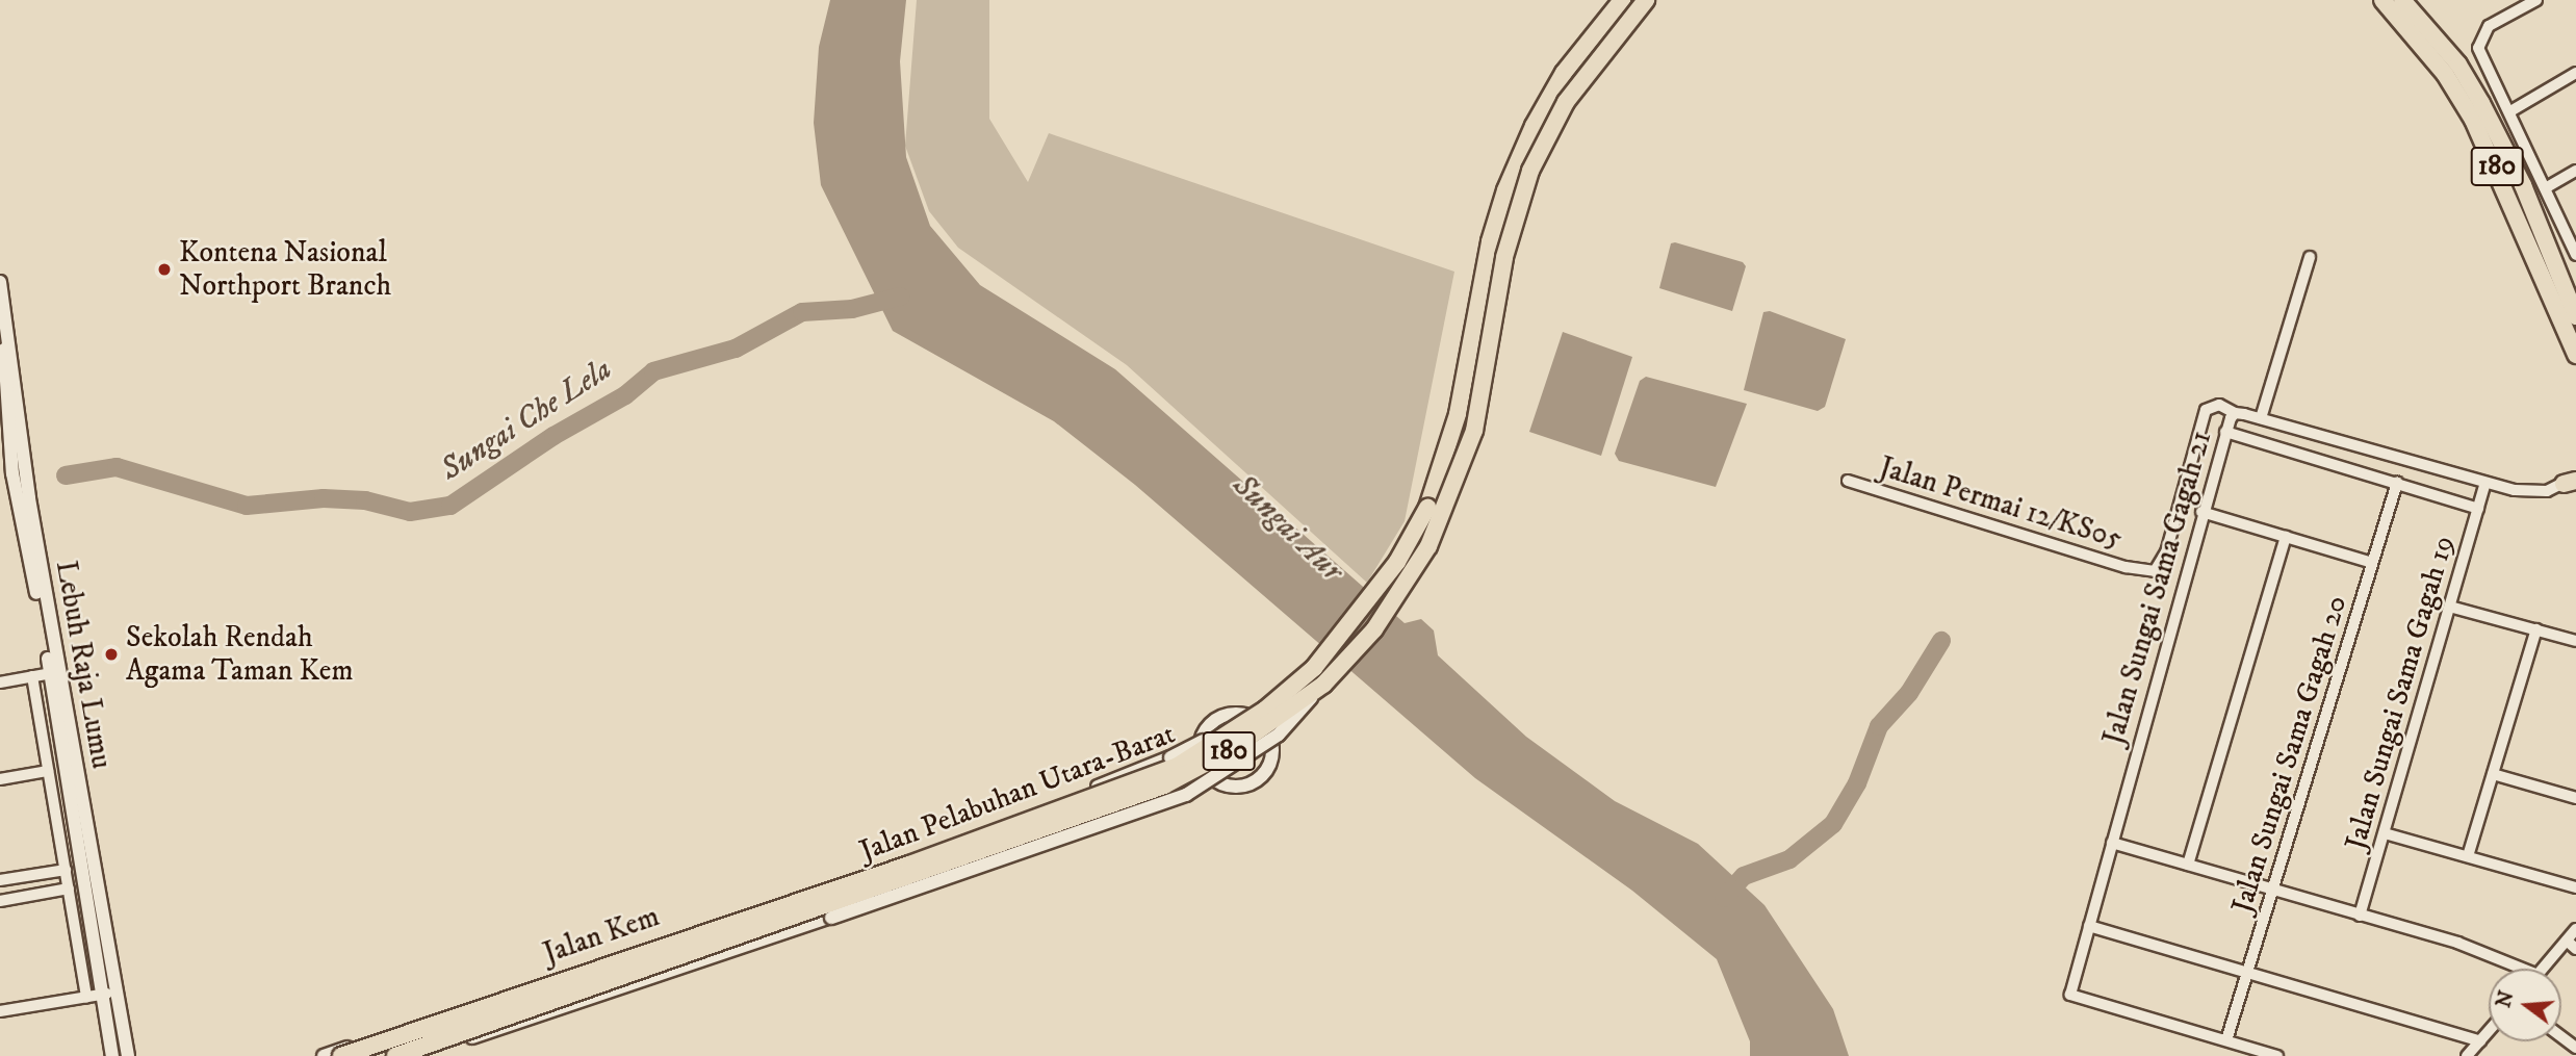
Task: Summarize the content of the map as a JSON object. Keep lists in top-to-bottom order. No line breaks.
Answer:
{"streets":{"main road":["180","Jalan Pelabuhan Utara-Barat"],"street":["Jalan Permai 12/KS05","Jalan Sungai Sama Gagah 21","Lebuh Raja Lumu","Jalan Sungai Sama Gagah 19","Jalan Sungai Sama Gagah 20","Jalan Kem"]},"crossings":[["Jalan Permai 12/KS05","Jalan Sungai Sama Gagah 21"],["Jalan Sungai Sama Gagah 21","Jalan Sungai Sama Gagah 19"],["Jalan Sungai Sama Gagah 21","Jalan Sungai Sama Gagah 20"],["Jalan Pelabuhan Utara-Barat","Jalan Kem"]],"water":["Sungai Che Lela","Sungai Aur"],"places":["Kontena Nasional Northport Branch","Sekolah Rendah Agama Taman Kem"],"north":"left"}
